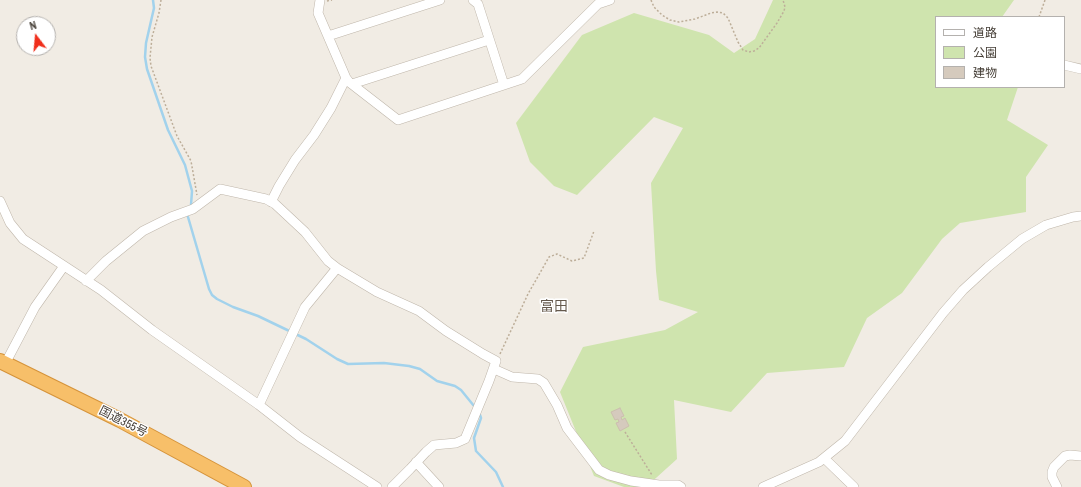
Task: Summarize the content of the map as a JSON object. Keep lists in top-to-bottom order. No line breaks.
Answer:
{"streets":{"highway":["国道355号"]},"districts":["富田"],"legend":["道路","公園","建物"],"north":"top"}
